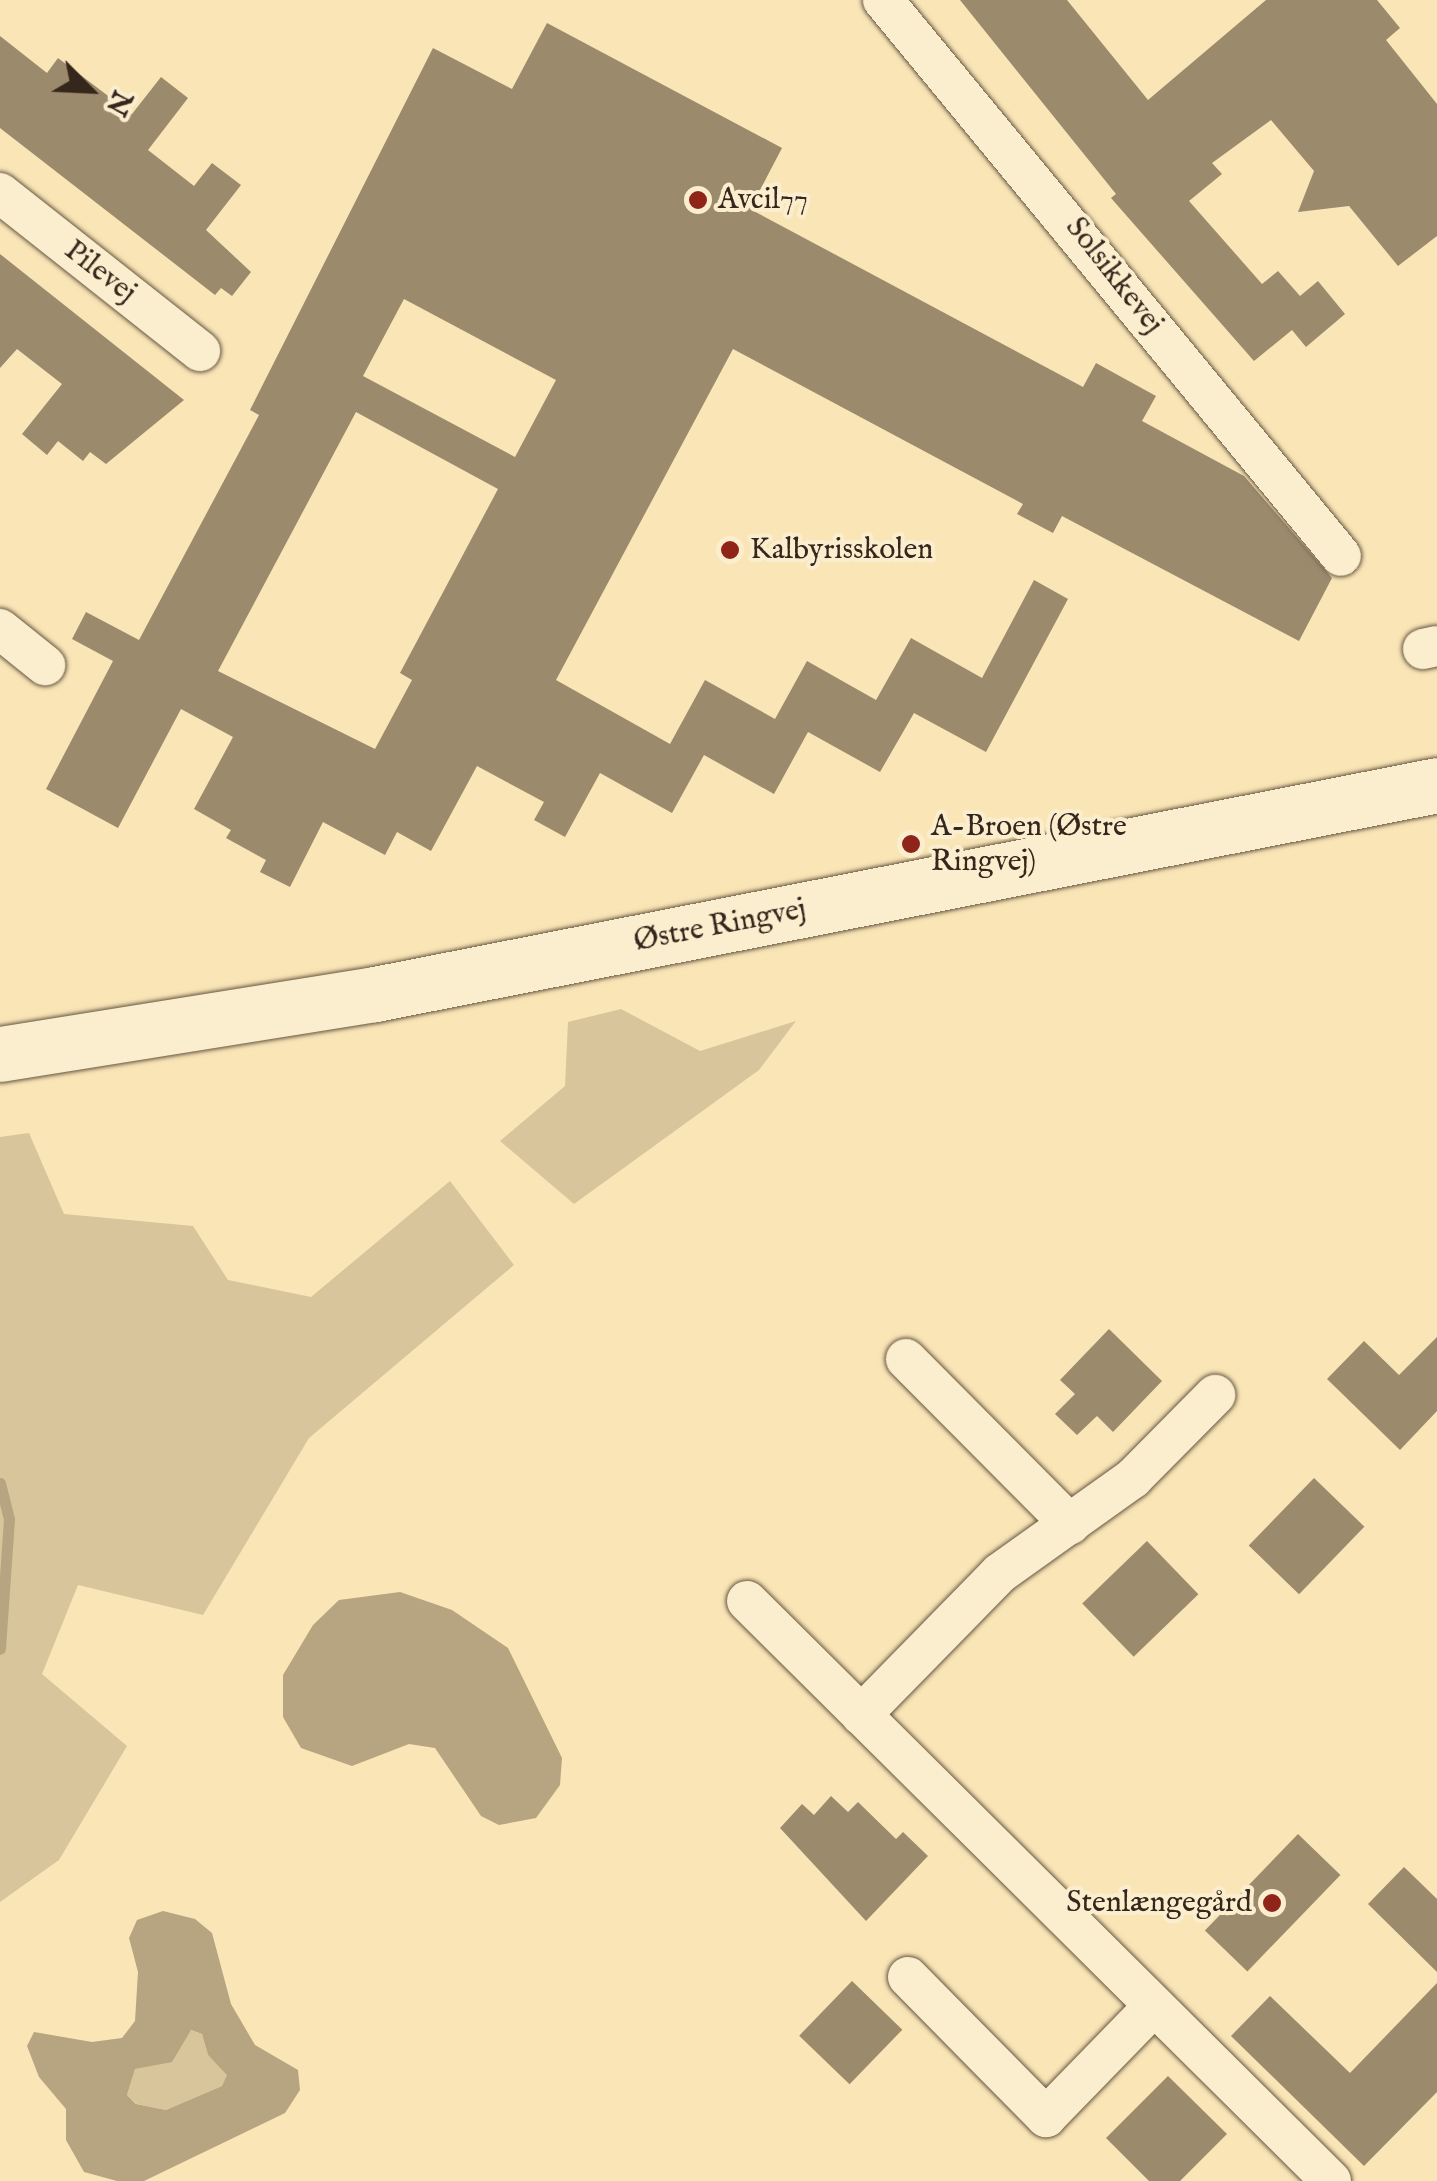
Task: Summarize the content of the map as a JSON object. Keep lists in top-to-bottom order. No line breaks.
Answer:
{"streets":{"street":["Pilevej","Solsikkevej","Østre Ringvej"]},"places":["Avcil77","Kalbyrisskolen","A-Broen (Østre Ringvej)","Stenlængegård"],"north":"bottom right"}
